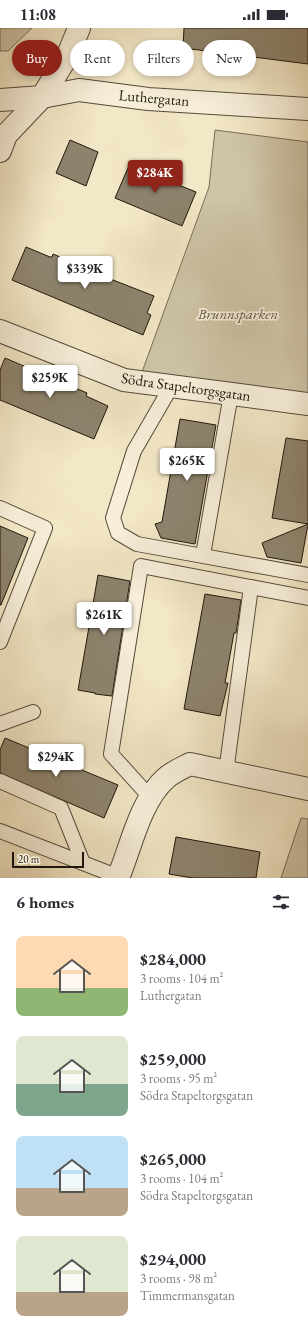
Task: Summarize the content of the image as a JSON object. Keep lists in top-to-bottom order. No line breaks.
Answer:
{"streets":{"street":["Luthergatan","Södra Stapeltorgsgatan"]},"parks":["Brunnsparken"],"scale_bar":"20 m","page":{"status":"11:08","chip":["Buy","Rent","Filters","New"],"price":["$284K","$339K","$259K","$265K","$261K","$294K"],"scale":"20 m","heading":"6 homes","list":[{"name":"$284,000","note":"3 rooms · 104 m² · Luthergatan"},{"name":"$259,000","note":"3 rooms · 95 m² · Södra Stapeltorgsgatan"},{"name":"$265,000","note":"3 rooms · 104 m² · Södra Stapeltorgsgatan"},{"name":"$294,000","note":"3 rooms · 98 m² · Timmermansgatan"}]}}
